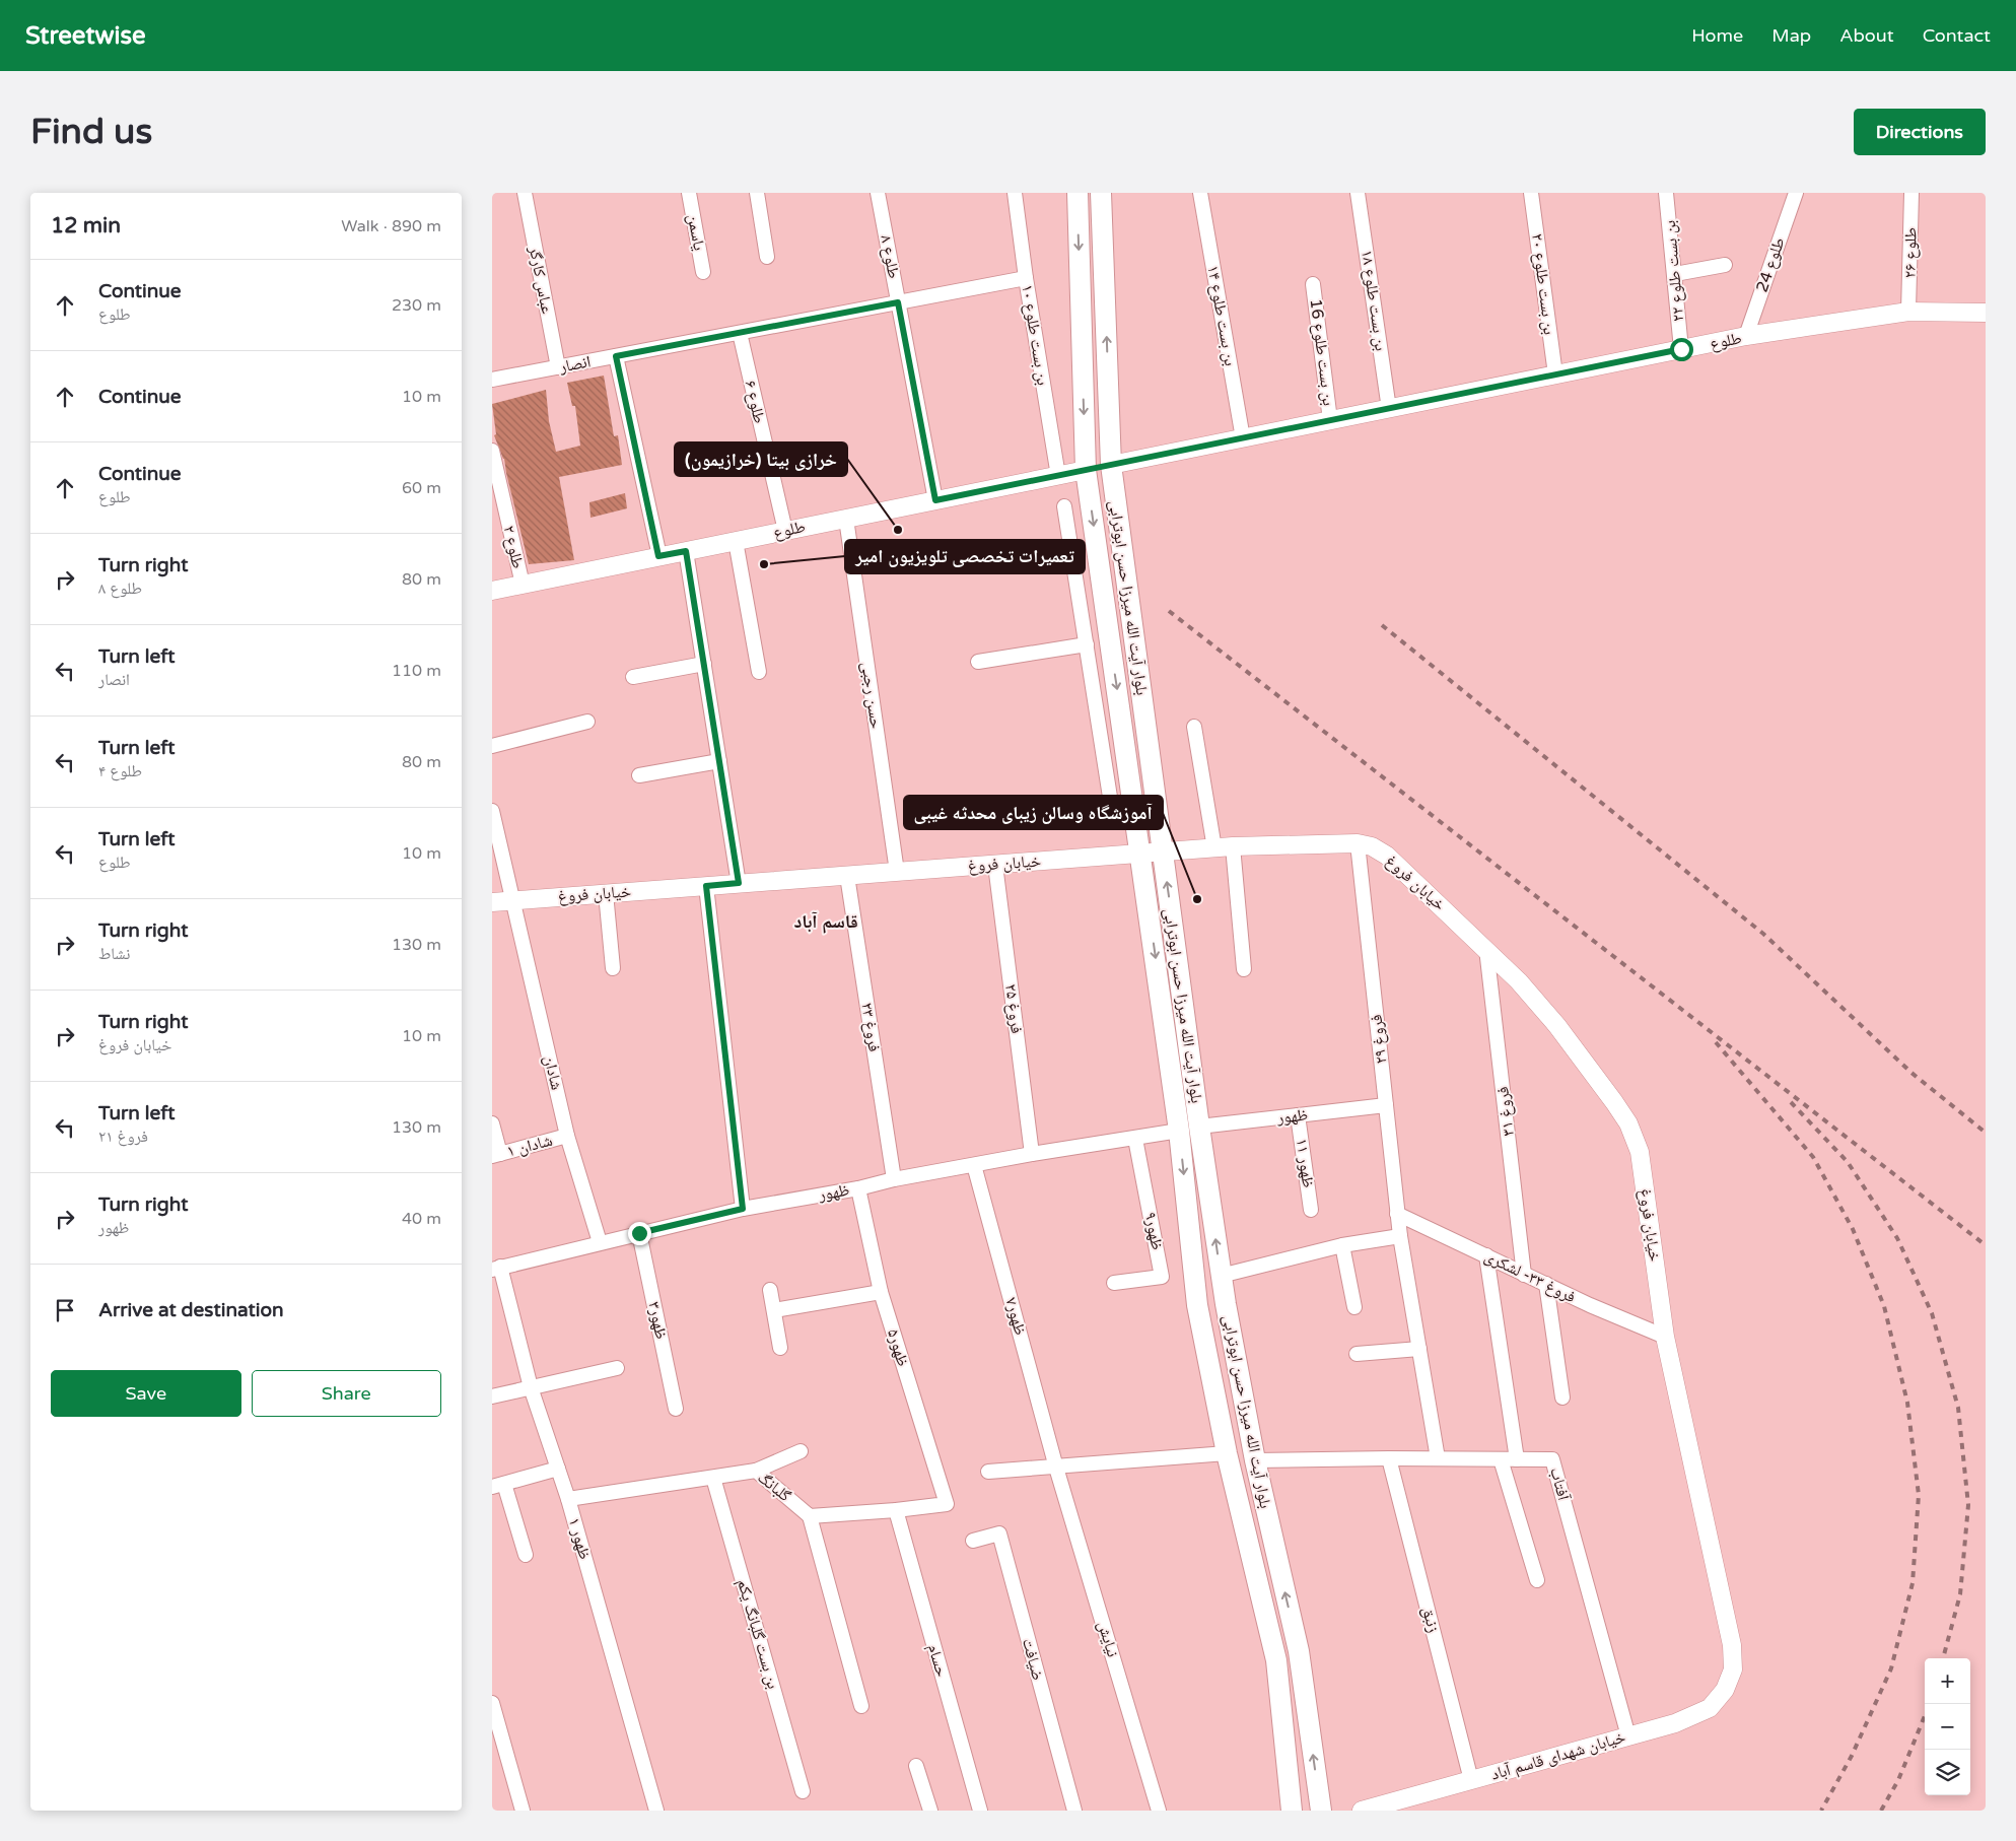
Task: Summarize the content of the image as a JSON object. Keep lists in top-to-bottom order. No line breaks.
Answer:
{"streets":{"main road":["بلوار آیت الله میرزا حسن ابوترابی"],"street":["یاسمن","طلوع ۲۶","طلوع ۸","طلوع 24","بن بست طلوع ۲۲","عباس کارگر","بن بست طلوع ۲۰","بن بست طلوع ۱۸","بن بست طلوع ۱۴","بن بست طلوع ۱۰","طلوع","بن بست طلوع 16","انصار","طلوع ۶","طلوع ۲","حسن رجبی","خیابان فروغ","فروغ ۲۵","فروغ ۲۳","فروغ ۲۹","شادان","فروغ ۳۱","ظهور","شادان ۱","ظهور ۱۱","ظهور۹","فروغ ۳۳- لشکری","ظهور۷","ظهور۳","ظهور۵","آفتاب","گلبانگ","ظهور ۱","زنبق","بن بست گلبانگ یکم","نيايش","ضیافت","حسام","خیابان شهدای قاسم آباد"]},"crossings":[["طلوع ۲۶","طلوع"],["طلوع ۸","طلوع"],["طلوع ۸","انصار"],["طلوع 24","طلوع"],["بن بست طلوع ۲۲","طلوع"],["عباس کارگر","انصار"],["بن بست طلوع ۲۰","طلوع"],["بن بست طلوع ۱۸","طلوع"],["بن بست طلوع ۱۴","طلوع"],["بن بست طلوع ۱۰","طلوع"],["بن بست طلوع ۱۰","انصار"],["طلوع","بن بست طلوع 16"],["طلوع","طلوع ۶"],["طلوع","طلوع ۲"],["طلوع","بلوار آیت الله میرزا حسن ابوترابی"],["طلوع","حسن رجبی"],["انصار","طلوع ۶"],["بلوار آیت الله میرزا حسن ابوترابی","خیابان فروغ"],["بلوار آیت الله میرزا حسن ابوترابی","ظهور"],["بلوار آیت الله میرزا حسن ابوترابی","آفتاب"],["حسن رجبی","خیابان فروغ"],["خیابان فروغ","فروغ ۲۵"],["خیابان فروغ","فروغ ۲۳"],["خیابان فروغ","فروغ ۲۹"],["خیابان فروغ","شادان"],["خیابان فروغ","فروغ ۳۱"],["خیابان فروغ","فروغ ۳۳- لشکری"],["خیابان فروغ","خیابان شهدای قاسم آباد"],["فروغ ۲۵","ظهور"],["فروغ ۲۳","ظهور"],["فروغ ۲۹","ظهور"],["فروغ ۲۹","فروغ ۳۳- لشکری"],["فروغ ۲۹","آفتاب"],["شادان","ظهور"],["شادان","شادان ۱"],["فروغ ۳۱","فروغ ۳۳- لشکری"],["ظهور","ظهور ۱۱"],["ظهور","ظهور۹"],["ظهور","ظهور۷"],["ظهور","ظهور۳"],["ظهور","ظهور۵"],["ظهور","ظهور ۱"],["ظهور۷","نيايش"],["ظهور۵","حسام"],["آفتاب","زنبق"],["آفتاب","خیابان شهدای قاسم آباد"],["گلبانگ","ظهور ۱"],["گلبانگ","بن بست گلبانگ یکم"],["زنبق","خیابان شهدای قاسم آباد"]],"districts":["قاسم آباد"],"places":["خرازی بیتا (خرازیمون)","تعمیرات تخصصی تلویزیون امیر","آموزشگاه وسالن زیبای محدثه غیبی"],"page":{"header":"Streetwise","nav":["Home","Map","About","Contact"],"buttons":["Directions",["Save","Share"]],"title":"Find us","heading":["12 min","Walk · 890 m"],"list":[["Continue","طلوع","230 m"],["Continue","10 m"],["Continue","طلوع","60 m"],["Turn right","طلوع ۸","80 m"],["Turn left","انصار","110 m"],["Turn left","طلوع ۴","80 m"],["Turn left","طلوع","10 m"],["Turn right","نشاط","130 m"],["Turn right","خیابان فروغ","10 m"],["Turn left","فروغ ۲۱","130 m"],["Turn right","ظهور","40 m"],"Arrive at destination"],"map_buttons":["+","−"]}}
